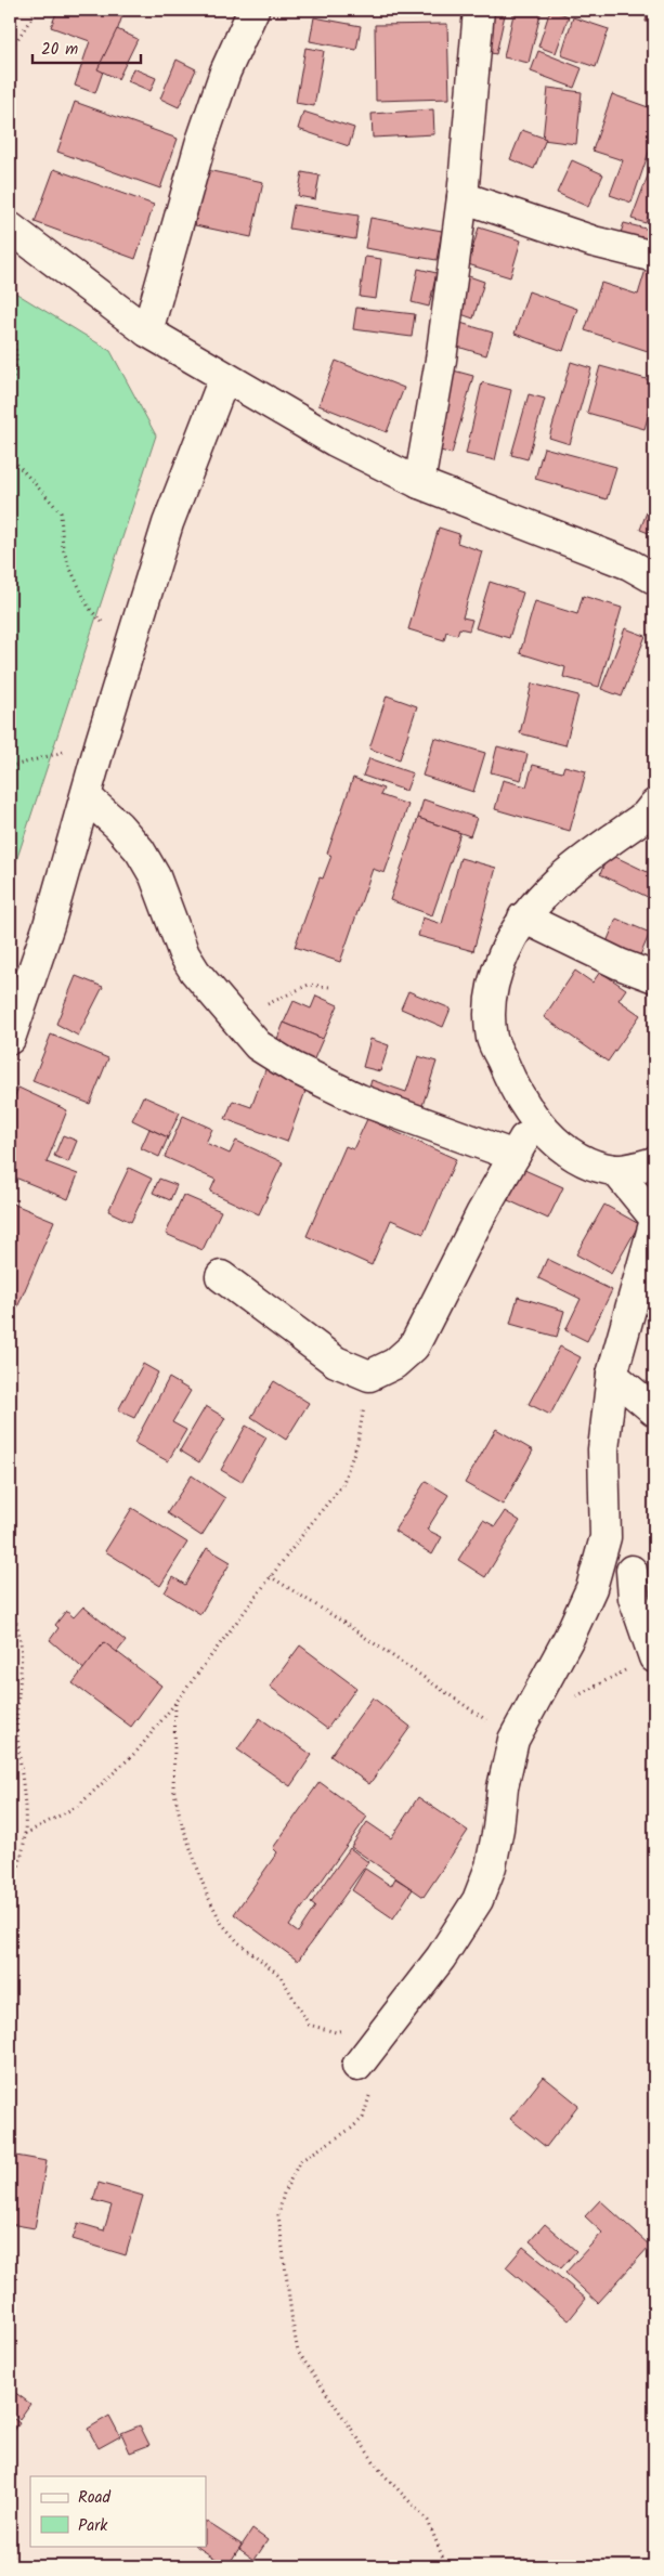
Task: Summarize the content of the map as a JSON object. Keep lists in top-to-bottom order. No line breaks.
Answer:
{"legend":["Road","Park"],"scale_bar":"20 m"}
